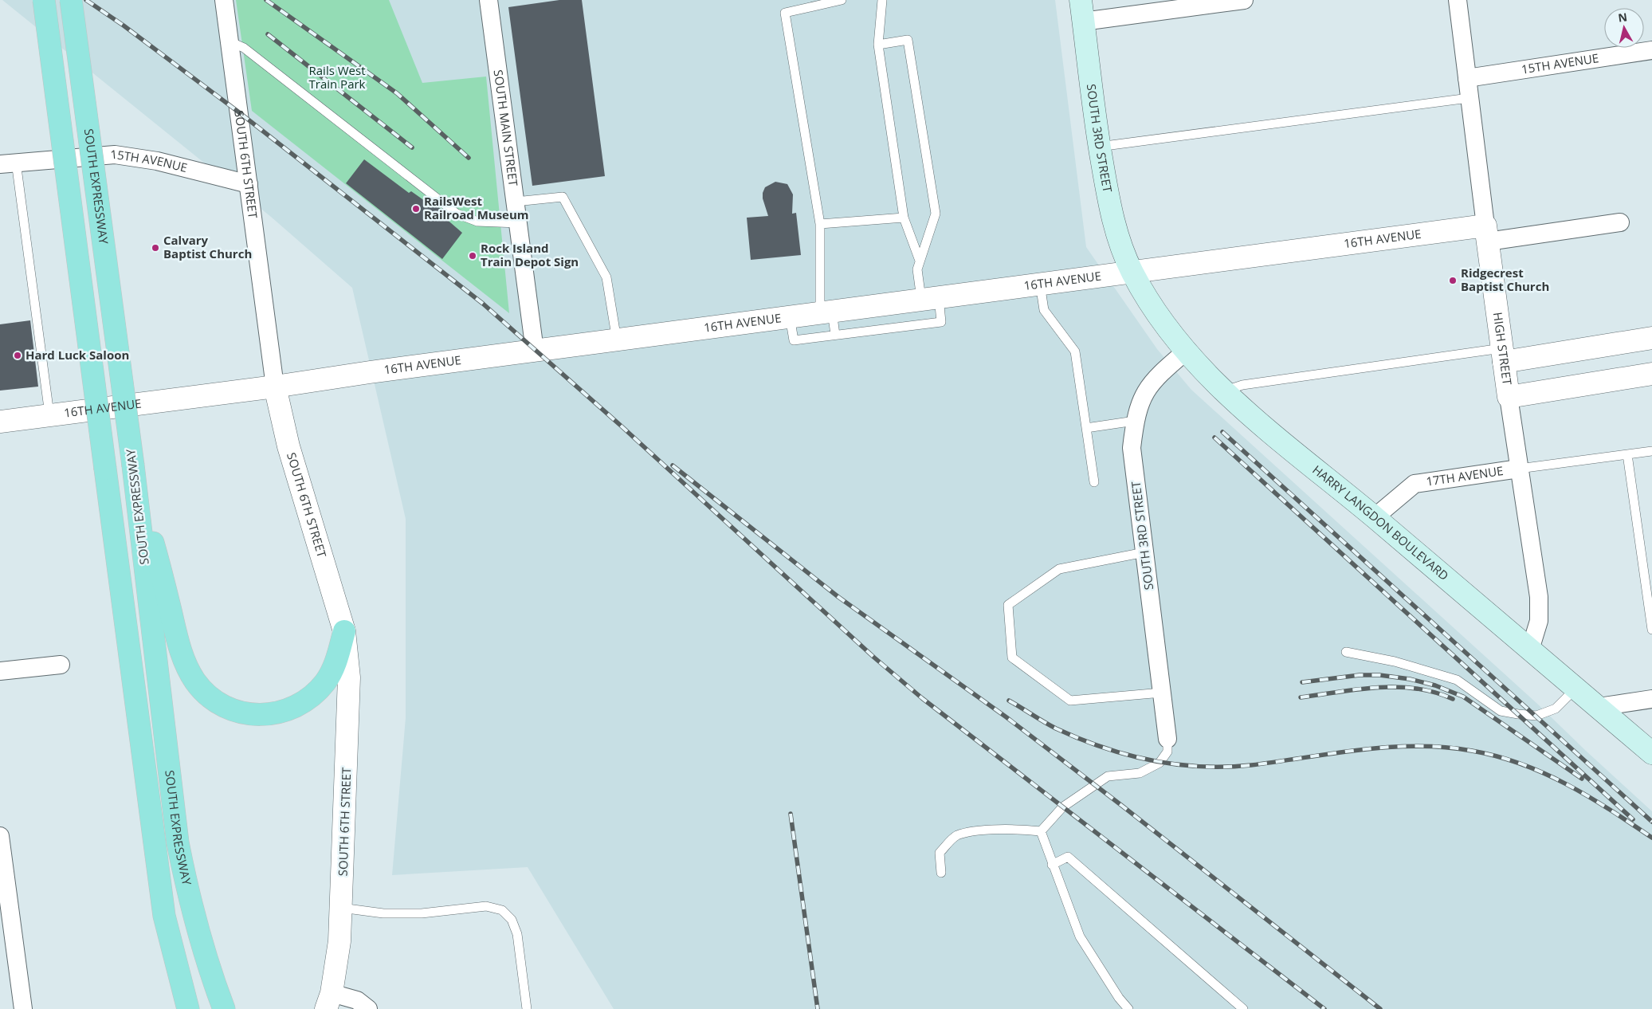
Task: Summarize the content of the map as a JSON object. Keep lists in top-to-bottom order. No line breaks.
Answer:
{"streets":{"main road":["SOUTH 3RD STREET","SOUTH EXPRESSWAY","HARRY LANGDON BOULEVARD"],"street":["15TH AVENUE","SOUTH MAIN STREET","SOUTH 6TH STREET","16TH AVENUE","HIGH STREET","17TH AVENUE"]},"crossings":[["15TH AVENUE","SOUTH 6TH STREET"],["15TH AVENUE","HIGH STREET"],["SOUTH MAIN STREET","16TH AVENUE"],["SOUTH 3RD STREET","16TH AVENUE"],["SOUTH 3RD STREET","HARRY LANGDON BOULEVARD"],["SOUTH 6TH STREET","16TH AVENUE"],["16TH AVENUE","HIGH STREET"],["16TH AVENUE","HARRY LANGDON BOULEVARD"],["HIGH STREET","17TH AVENUE"],["HIGH STREET","HARRY LANGDON BOULEVARD"],["17TH AVENUE","HARRY LANGDON BOULEVARD"]],"parks":["Rails West Train Park"],"places":["RailsWest Railroad Museum","Calvary Baptist Church","Rock Island Train Depot Sign","Ridgecrest Baptist Church","Hard Luck Saloon"],"north":"top"}
